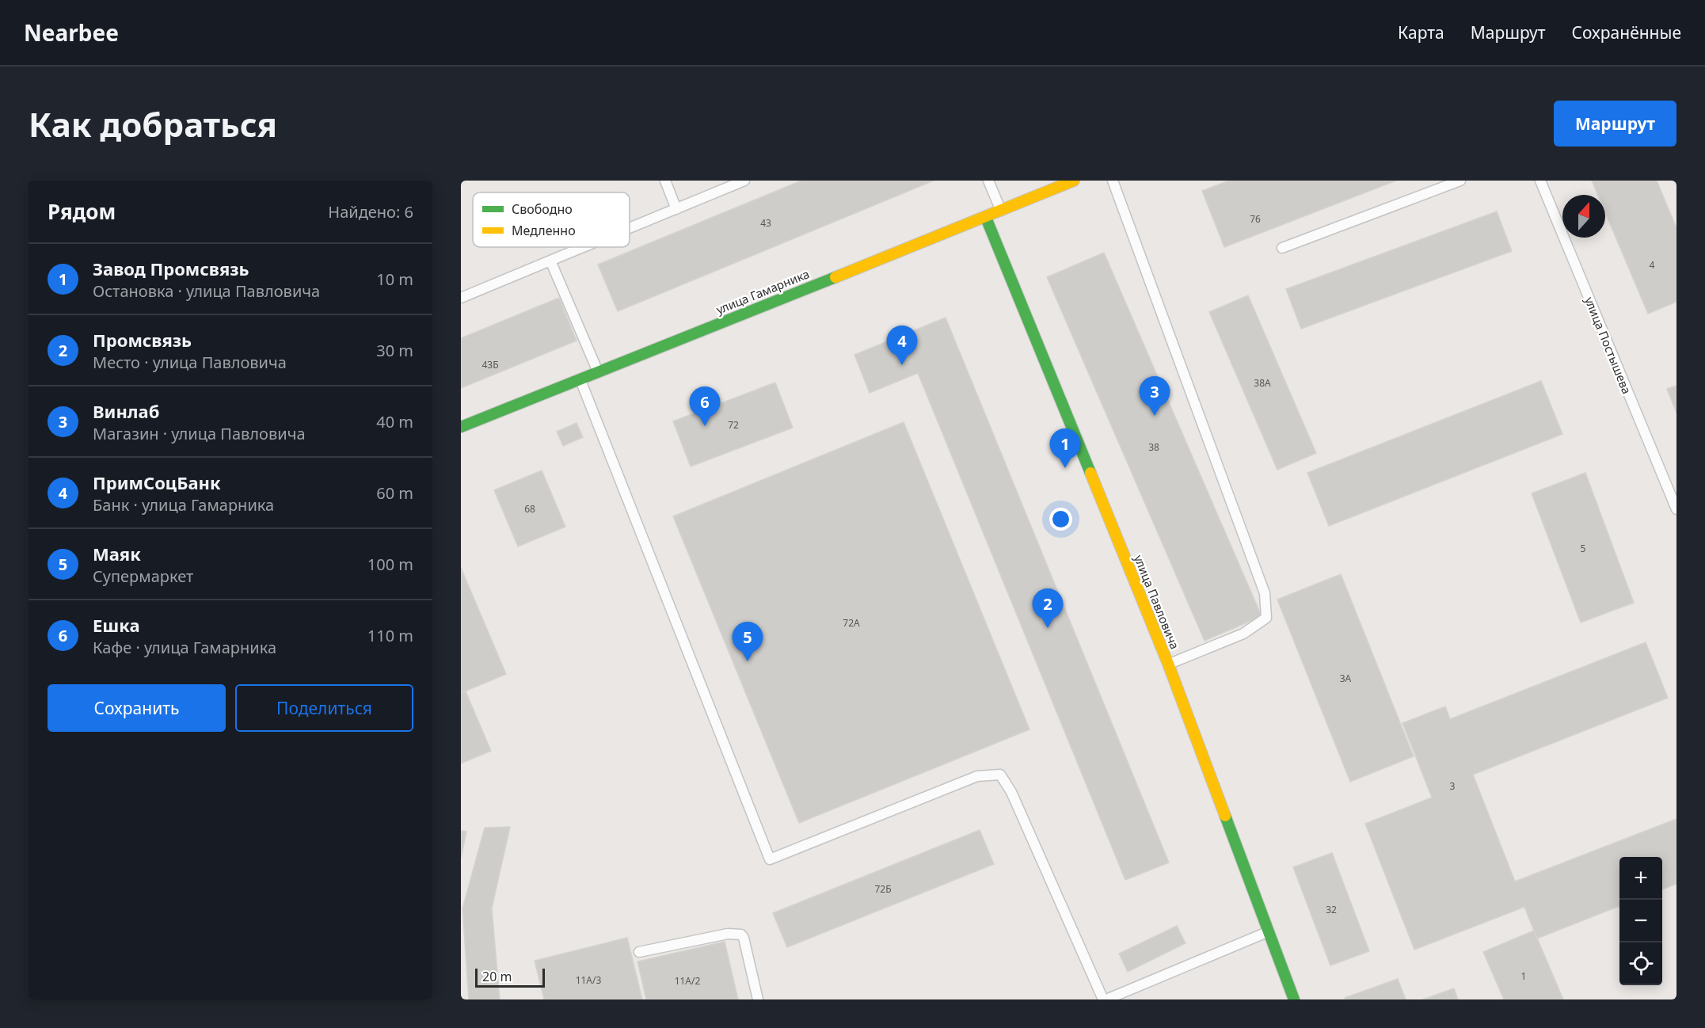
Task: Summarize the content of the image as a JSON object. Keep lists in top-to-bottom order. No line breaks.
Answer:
{"streets":{"street":["улица Гамарника","улица Павловича"],"lane":["улица Постышева"]},"crossings":[["улица Гамарника","улица Павловича"]],"house_numbers":["76","43","4","43Б","38А","72","38","68","5","72А","3А","3","72Б","32","1","11А/3","11А/2"],"legend":["Свободно","Медленно"],"scale_bar":"20 m","north":"top","page":{"header":"Nearbee","nav":["Карта","Маршрут","Сохранённые"],"buttons":["Маршрут",["Сохранить","Поделиться"]],"title":"Как добраться","heading":["Рядом","Найдено: 6"],"list":[{"mark":"1","name":"Завод Промсвязь","note":"Остановка · улица Павловича","value":"10 m"},{"mark":"2","name":"Промсвязь","note":"Место · улица Павловича","value":"30 m"},{"mark":"3","name":"Винлаб","note":"Магазин · улица Павловича","value":"40 m"},{"mark":"4","name":"ПримСоцБанк","note":"Банк · улица Гамарника","value":"60 m"},{"mark":"5","name":"Маяк","note":"Супермаркет","value":"100 m"},{"mark":"6","name":"Ешка","note":"Кафе · улица Гамарника","value":"110 m"}],"pins":["4","3","6","1","2","5"],"map_buttons":["+","−"],"scale":"20 m"}}
